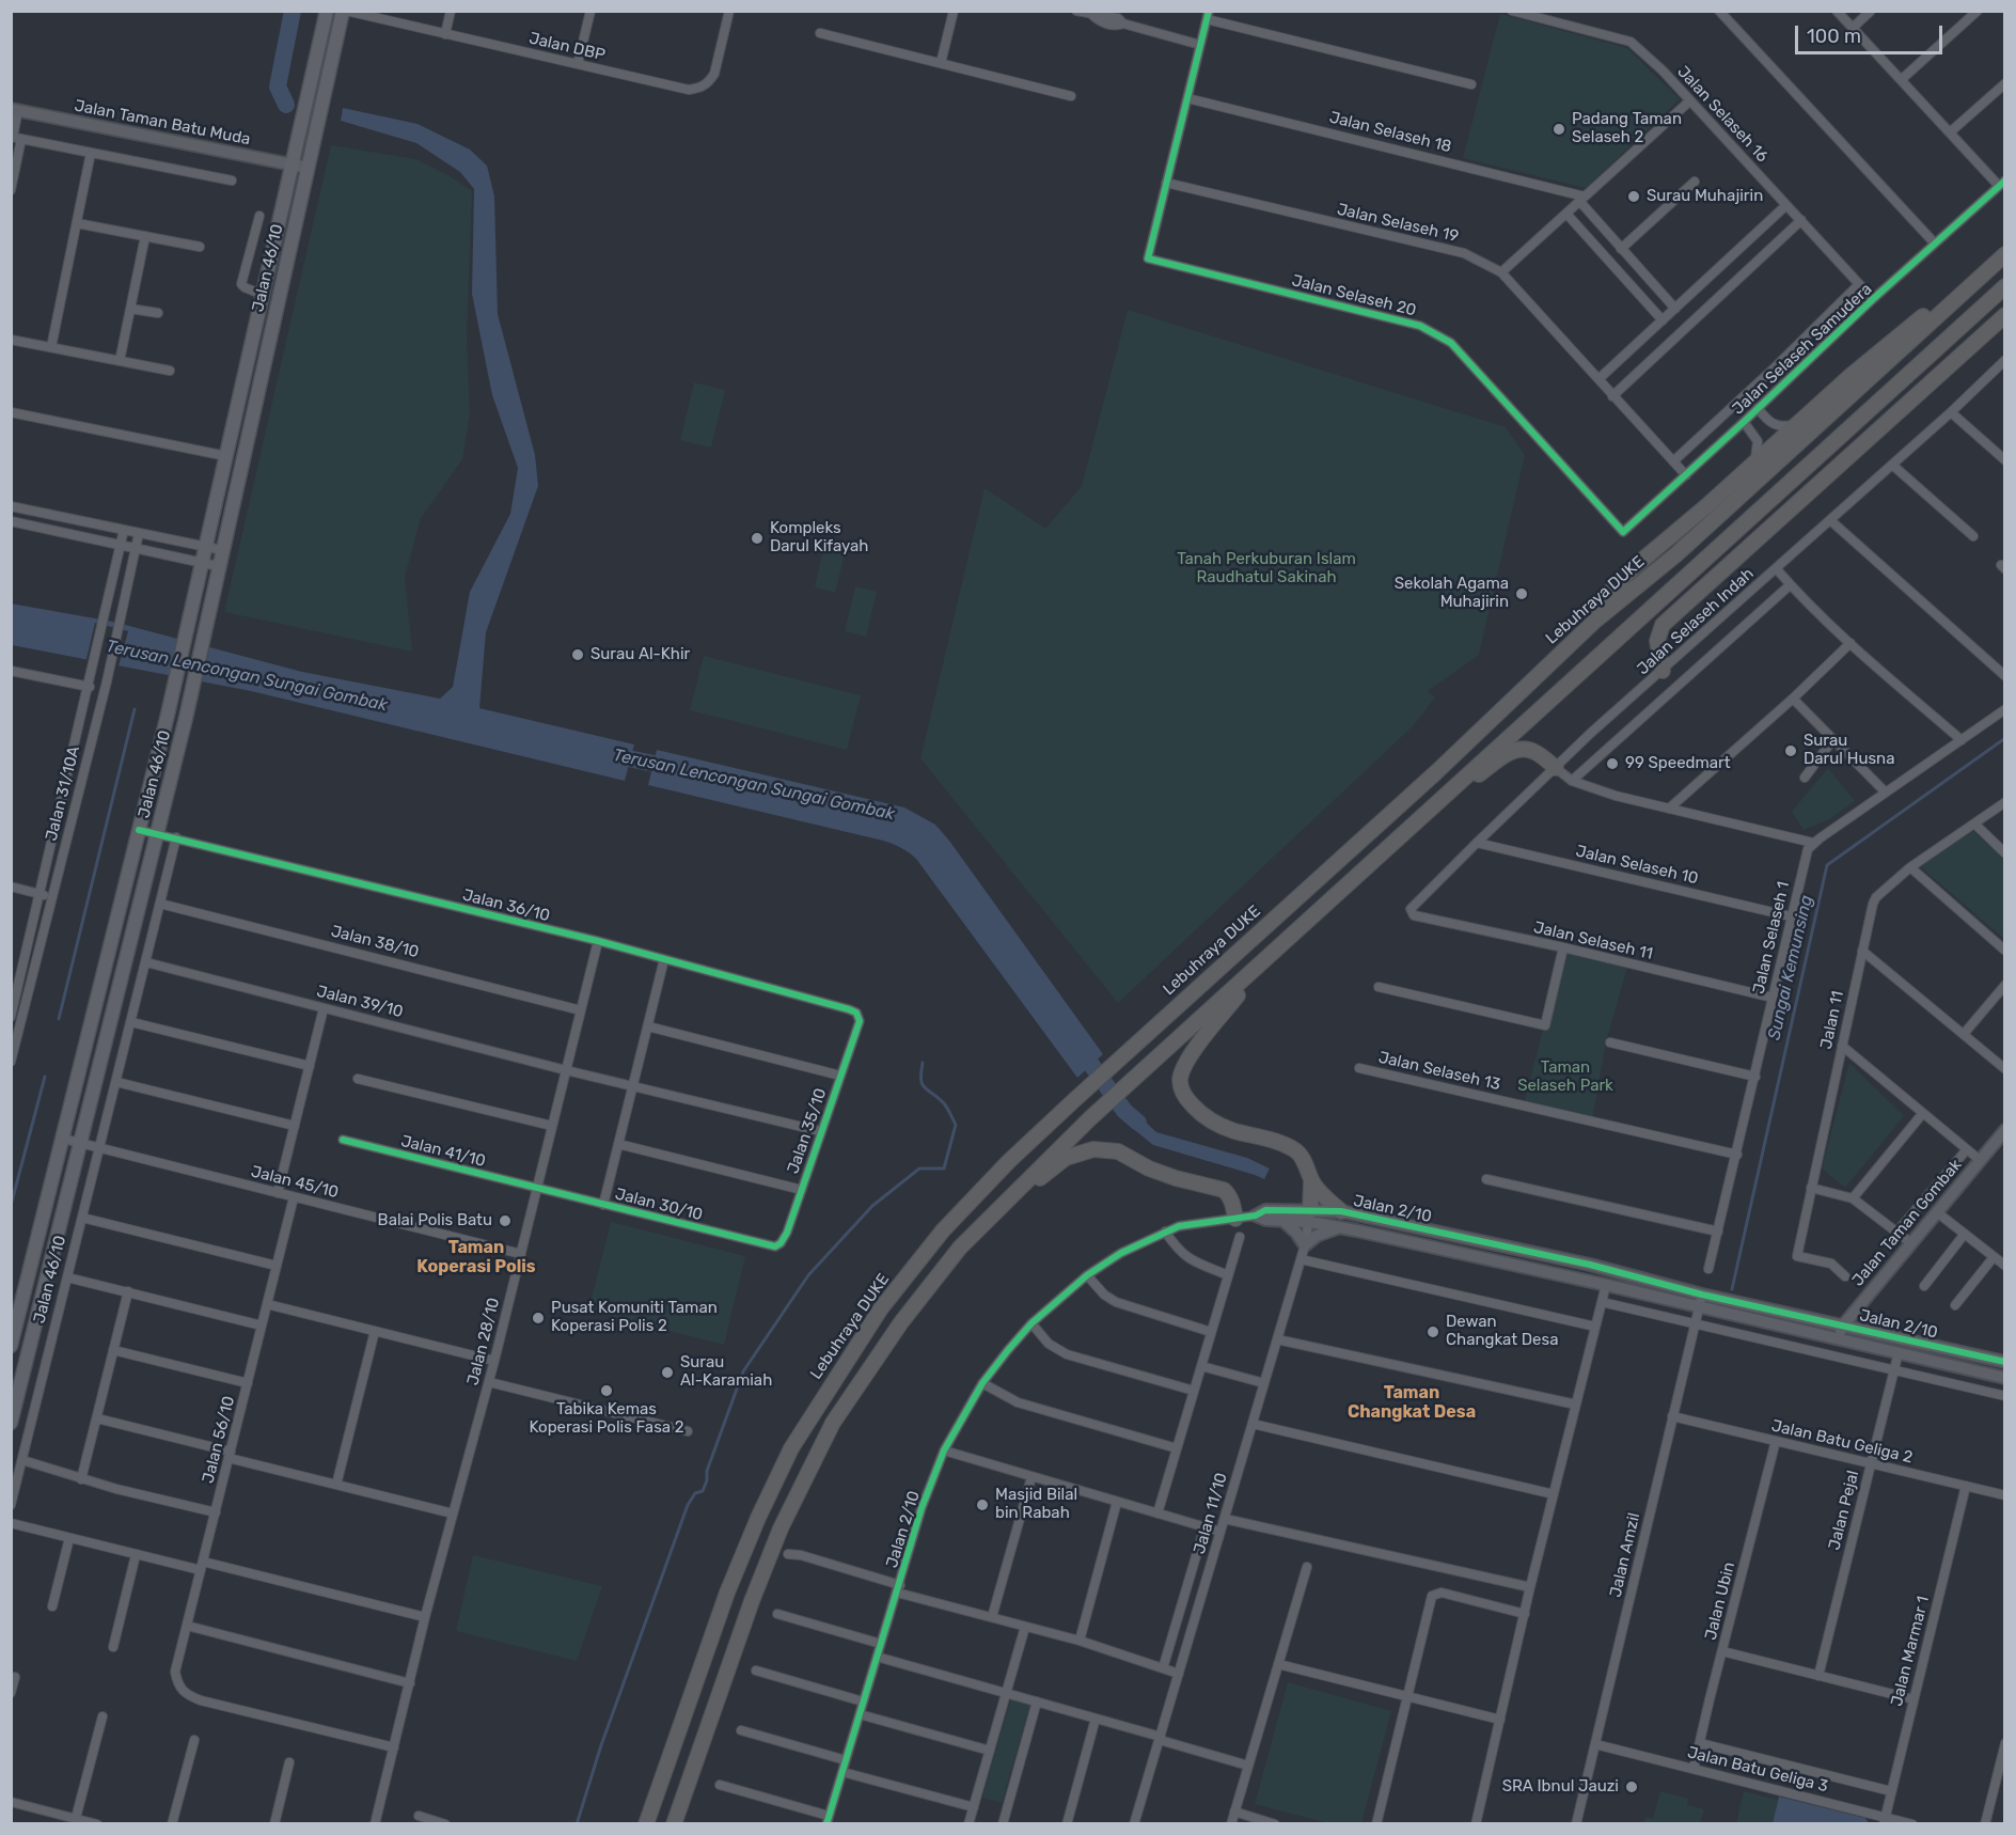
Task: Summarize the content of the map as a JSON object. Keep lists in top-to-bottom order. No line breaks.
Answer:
{"streets":{"highway":["Lebuhraya DUKE"],"main road":["Jalan 46/10"],"street":["Jalan DBP","Jalan Selaseh 16","Jalan Taman Batu Muda","Jalan Selaseh 18","Jalan Selaseh 19","Jalan Selaseh 20","Jalan Selaseh Samudera","Jalan Selaseh Indah","Jalan 31/10A","Jalan Selaseh 10","Jalan 36/10","Jalan Selaseh 1","Jalan Selaseh 11","Jalan 38/10","Jalan 39/10","Jalan 11","Jalan Selaseh 13","Jalan 35/10","Jalan 41/10","Jalan 45/10","Jalan 30/10","Jalan 2/10","Jalan Taman Gombak","Jalan 28/10","Jalan 56/10","Jalan Batu Geliga 2","Jalan Pejal","Jalan 11/10","Jalan Amzil","Jalan Ubin","Jalan Marmar 1","Jalan Batu Geliga 3"]},"crossings":[["Jalan DBP","Jalan 46/10"],["Jalan Selaseh 16","Jalan Selaseh Samudera"],["Jalan Taman Batu Muda","Jalan 46/10"],["Jalan Selaseh 19","Jalan Selaseh 20"],["Jalan Selaseh 19","Jalan Selaseh Samudera"],["Jalan 46/10","Jalan 36/10"],["Jalan 46/10","Jalan 38/10"],["Jalan 46/10","Jalan 39/10"],["Jalan 46/10","Jalan 45/10"],["Jalan Selaseh 20","Jalan Selaseh Samudera"],["Jalan Selaseh Indah","Jalan Selaseh 10"],["Jalan Selaseh Indah","Jalan Selaseh 11"],["Jalan Selaseh 10","Jalan Selaseh 1"],["Jalan 36/10","Jalan 35/10"],["Jalan 36/10","Jalan 28/10"],["Jalan Selaseh 1","Jalan Selaseh 11"],["Jalan Selaseh 1","Jalan Selaseh 13"],["Jalan 38/10","Jalan 28/10"],["Jalan 39/10","Jalan 35/10"],["Jalan 39/10","Jalan 28/10"],["Jalan 35/10","Jalan 30/10"],["Jalan 41/10","Jalan 30/10"],["Jalan 41/10","Jalan 28/10"],["Jalan 45/10","Jalan 28/10"],["Jalan 45/10","Jalan 56/10"],["Jalan 30/10","Jalan 28/10"],["Jalan 2/10","Jalan Taman Gombak"],["Jalan 2/10","Jalan Pejal"],["Jalan 2/10","Jalan 11/10"],["Jalan 2/10","Jalan Amzil"],["Jalan 28/10","Jalan 56/10"],["Jalan Batu Geliga 2","Jalan Pejal"],["Jalan Batu Geliga 2","Jalan Amzil"],["Jalan Batu Geliga 2","Jalan Ubin"],["Jalan Batu Geliga 2","Jalan Marmar 1"],["Jalan Amzil","Jalan Batu Geliga 3"],["Jalan Ubin","Jalan Batu Geliga 3"],["Jalan Marmar 1","Jalan Batu Geliga 3"]],"districts":["Taman Koperasi Polis","Taman Changkat Desa"],"water":["Terusan Lencongan Sungai Gombak","Sungai Kemunsing"],"parks":["Tanah Perkuburan Islam Raudhatul Sakinah","Taman Selaseh Park"],"places":["Padang Taman Selaseh 2","Surau Muhajirin","Kompleks Darul Kifayah","Sekolah Agama Muhajirin","Surau Al-Khir","Surau Darul Husna","99 Speedmart","Balai Polis Batu","Pusat Komuniti Taman Koperasi Polis 2","Dewan Changkat Desa","Surau Al-Karamiah","Tabika Kemas Koperasi Polis Fasa 2","Masjid Bilal bin Rabah","SRA Ibnul Jauzi"],"scale_bar":"100 m"}
